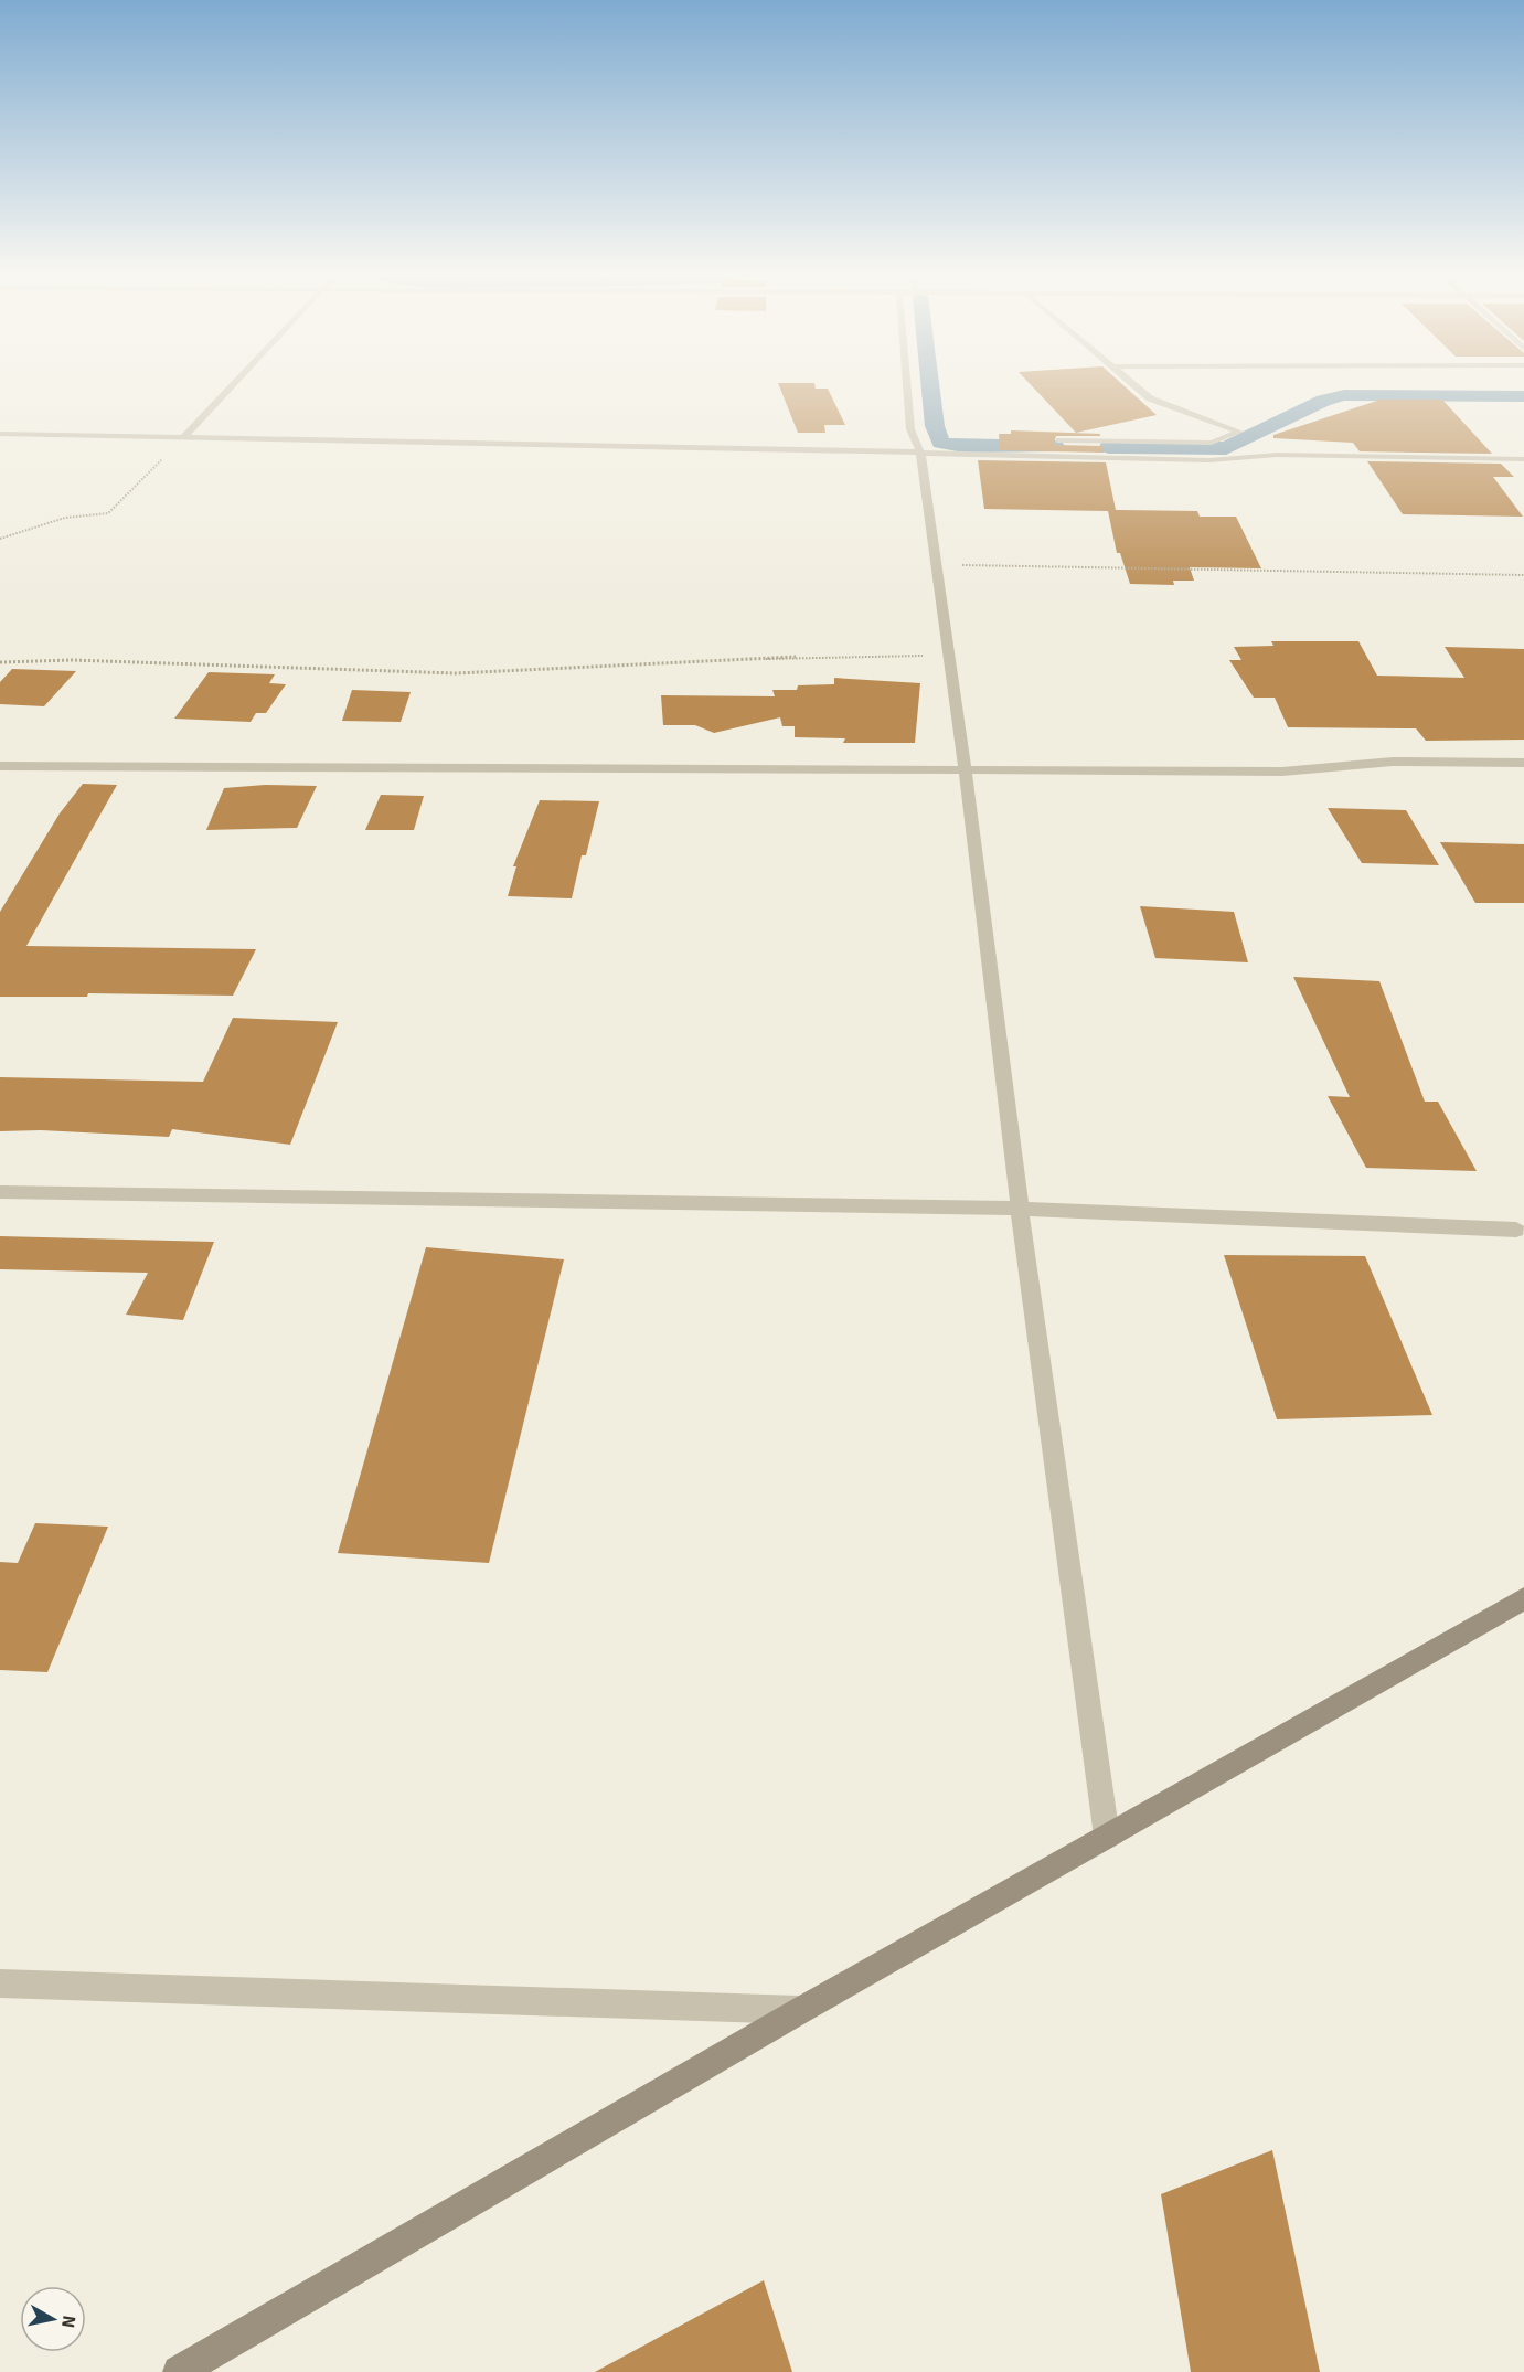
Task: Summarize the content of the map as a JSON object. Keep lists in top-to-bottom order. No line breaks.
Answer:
{"north":"right"}
